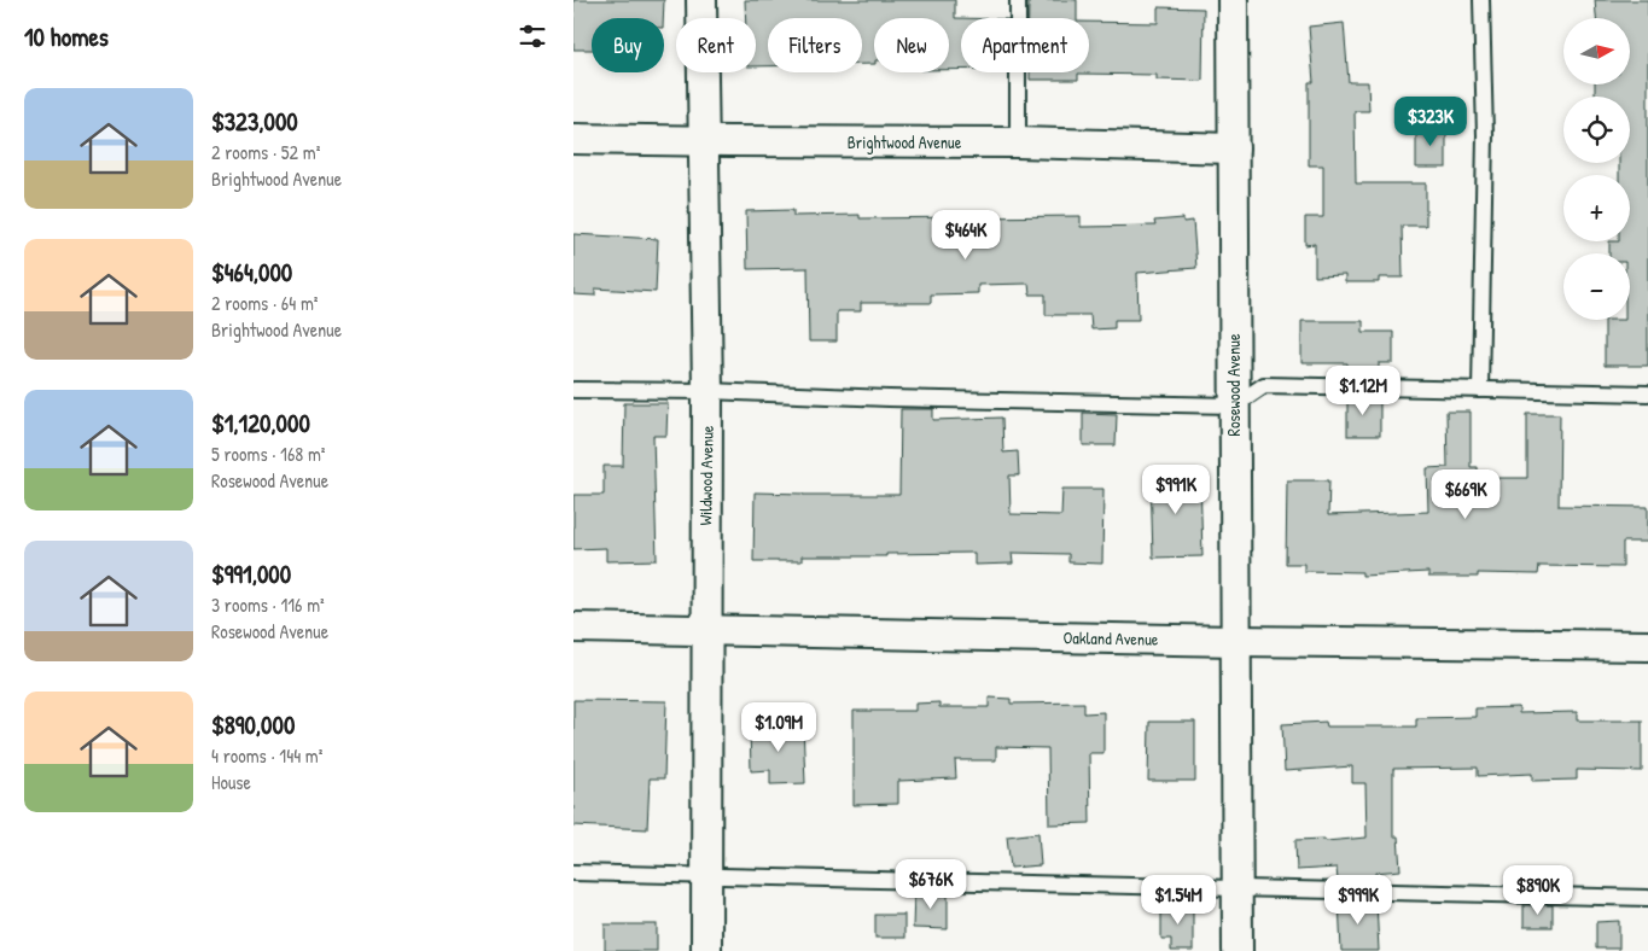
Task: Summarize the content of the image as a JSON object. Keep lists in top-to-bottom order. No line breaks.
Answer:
{"streets":{"street":["Brightwood Avenue","Rosewood Avenue","Wildwood Avenue","Oakland Avenue"]},"crossings":[["Brightwood Avenue","Rosewood Avenue"],["Brightwood Avenue","Wildwood Avenue"],["Rosewood Avenue","Oakland Avenue"],["Wildwood Avenue","Oakland Avenue"]],"north":"right","page":{"heading":"10 homes","map_buttons":["+","−"],"chip":["Buy","Rent","Filters","New","Apartment"],"list":[{"name":"$323,000","note":"2 rooms · 52 m² · Brightwood Avenue"},{"name":"$464,000","note":"2 rooms · 64 m² · Brightwood Avenue"},{"name":"$1,120,000","note":"5 rooms · 168 m² · Rosewood Avenue"},{"name":"$991,000","note":"3 rooms · 116 m² · Rosewood Avenue"},{"name":"$890,000","note":"4 rooms · 144 m² · House"}],"price":["$323K","$464K","$1.12M","$991K","$669K","$1.09M","$676K","$890K","$1.54M","$999K"]}}
